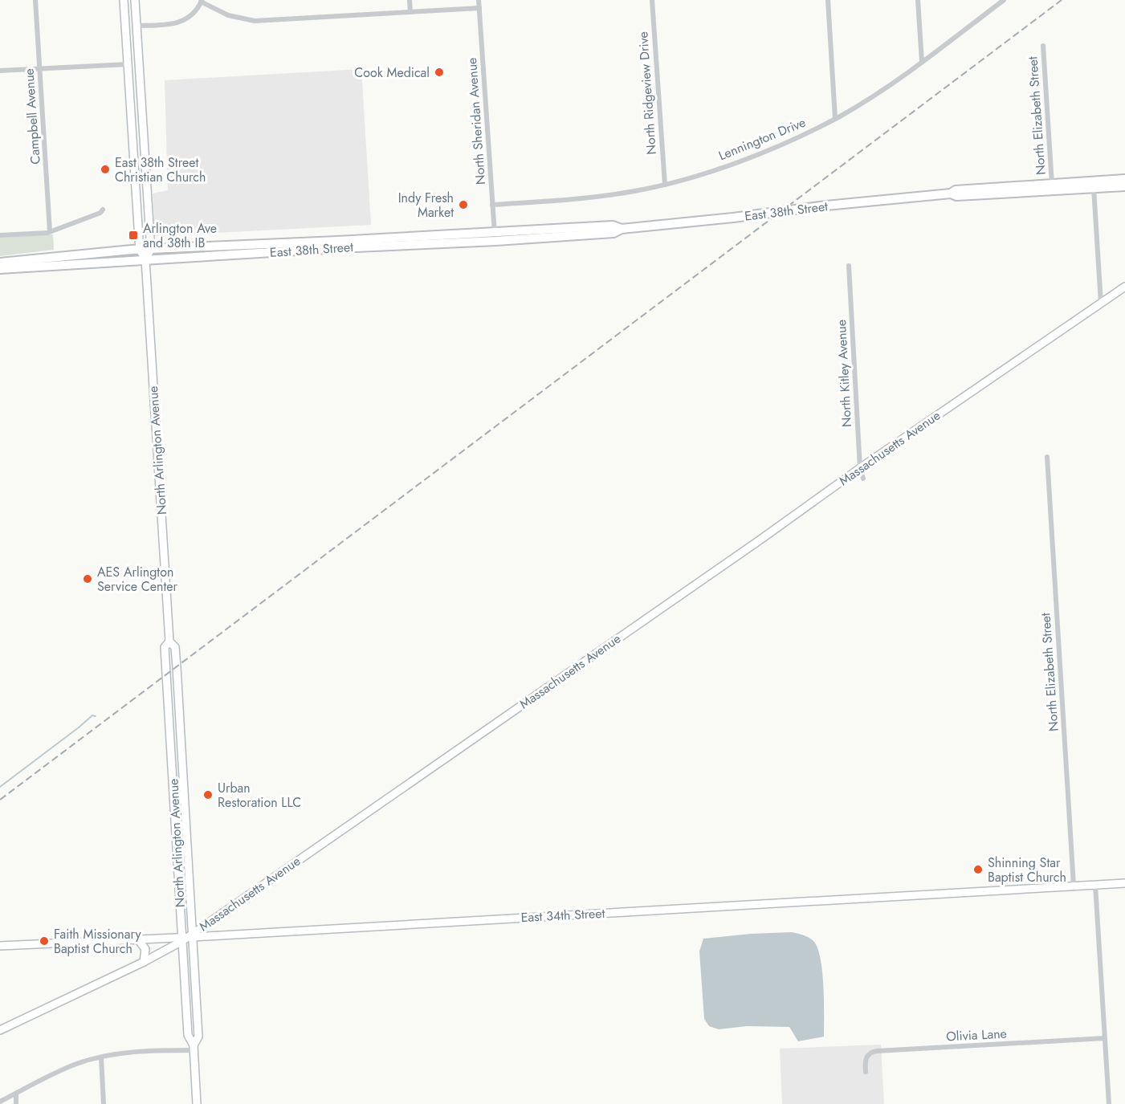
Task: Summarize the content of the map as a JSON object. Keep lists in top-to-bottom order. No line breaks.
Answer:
{"streets":{"main road":["East 38th Street","Massachusetts Avenue","North Arlington Avenue","East 34th Street"],"street":["North Ridgeview Drive","North Elizabeth Street","Campbell Avenue","North Sheridan Avenue","Lennington Drive","North Kitley Avenue","Olivia Lane"]},"crossings":[["North Ridgeview Drive","Lennington Drive"],["North Elizabeth Street","East 38th Street"],["North Elizabeth Street","East 34th Street"],["North Sheridan Avenue","Lennington Drive"],["North Sheridan Avenue","East 38th Street"],["East 38th Street","North Arlington Avenue"],["North Kitley Avenue","Massachusetts Avenue"],["Massachusetts Avenue","North Arlington Avenue"],["Massachusetts Avenue","East 34th Street"],["North Arlington Avenue","East 34th Street"]],"places":{"other":["Cook Medical","East 38th Street Christian Church","Indy Fresh Market","AES Arlington Service Center","Urban Restoration LLC","Shinning Star Baptist Church","Faith Missionary Baptist Church"],"transit":["Arlington Ave and 38th IB"]}}
